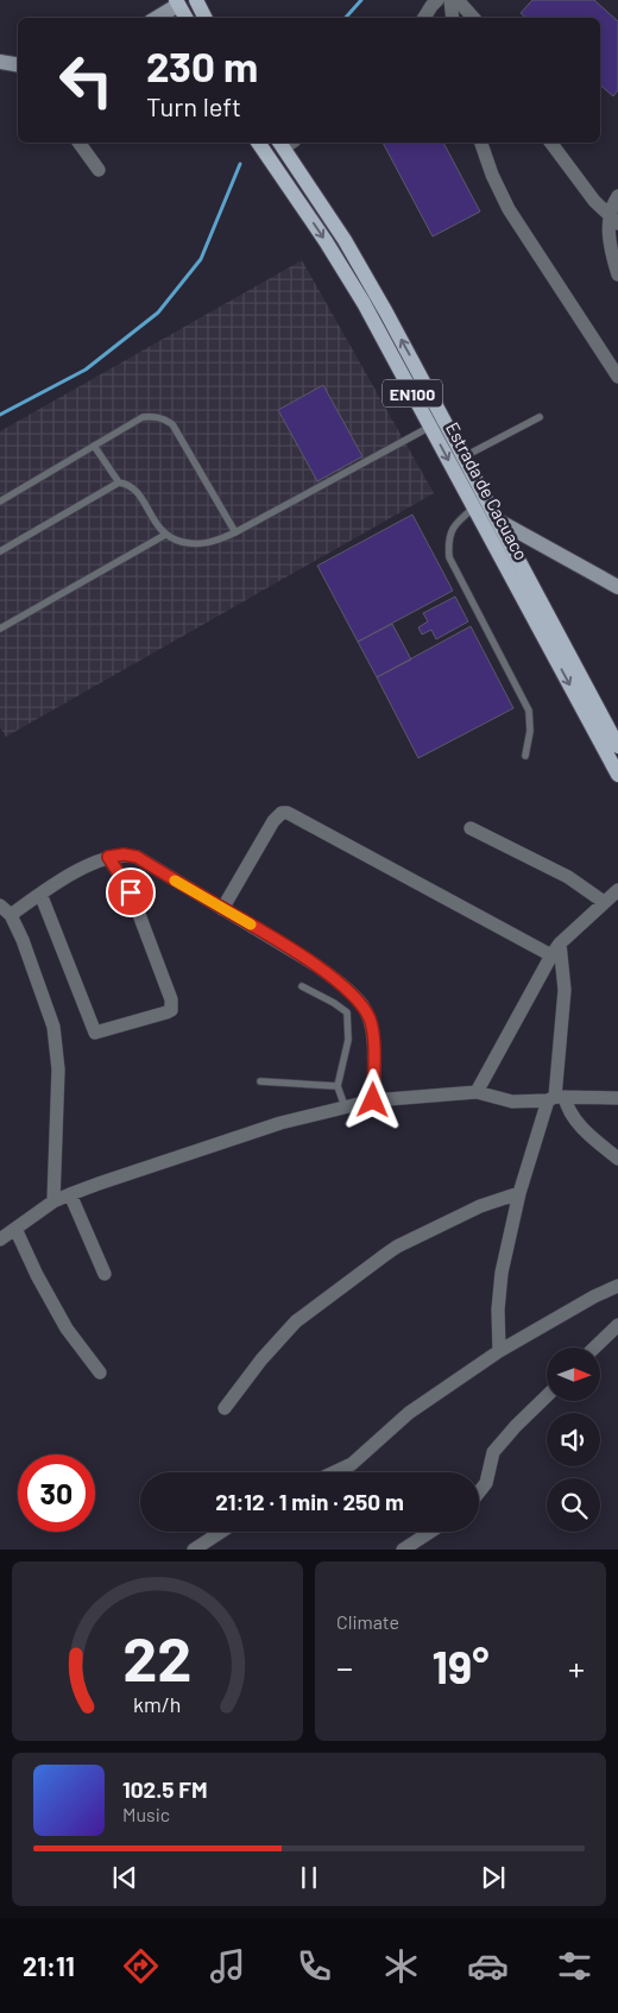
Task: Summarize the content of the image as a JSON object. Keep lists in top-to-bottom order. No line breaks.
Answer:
{"streets":{"main road":["EN100","Estrada de Cacuaco"]},"north":"right","page":{"turn":["230 m","Turn left"],"limit":"30","trip":"21:12 · 1 min · 250 m","tile":"Climate","heat":["−","19°","+"],"song":["102.5 FM","Music"],"tabs":"21:11","gauge":["22","km/h"]}}
